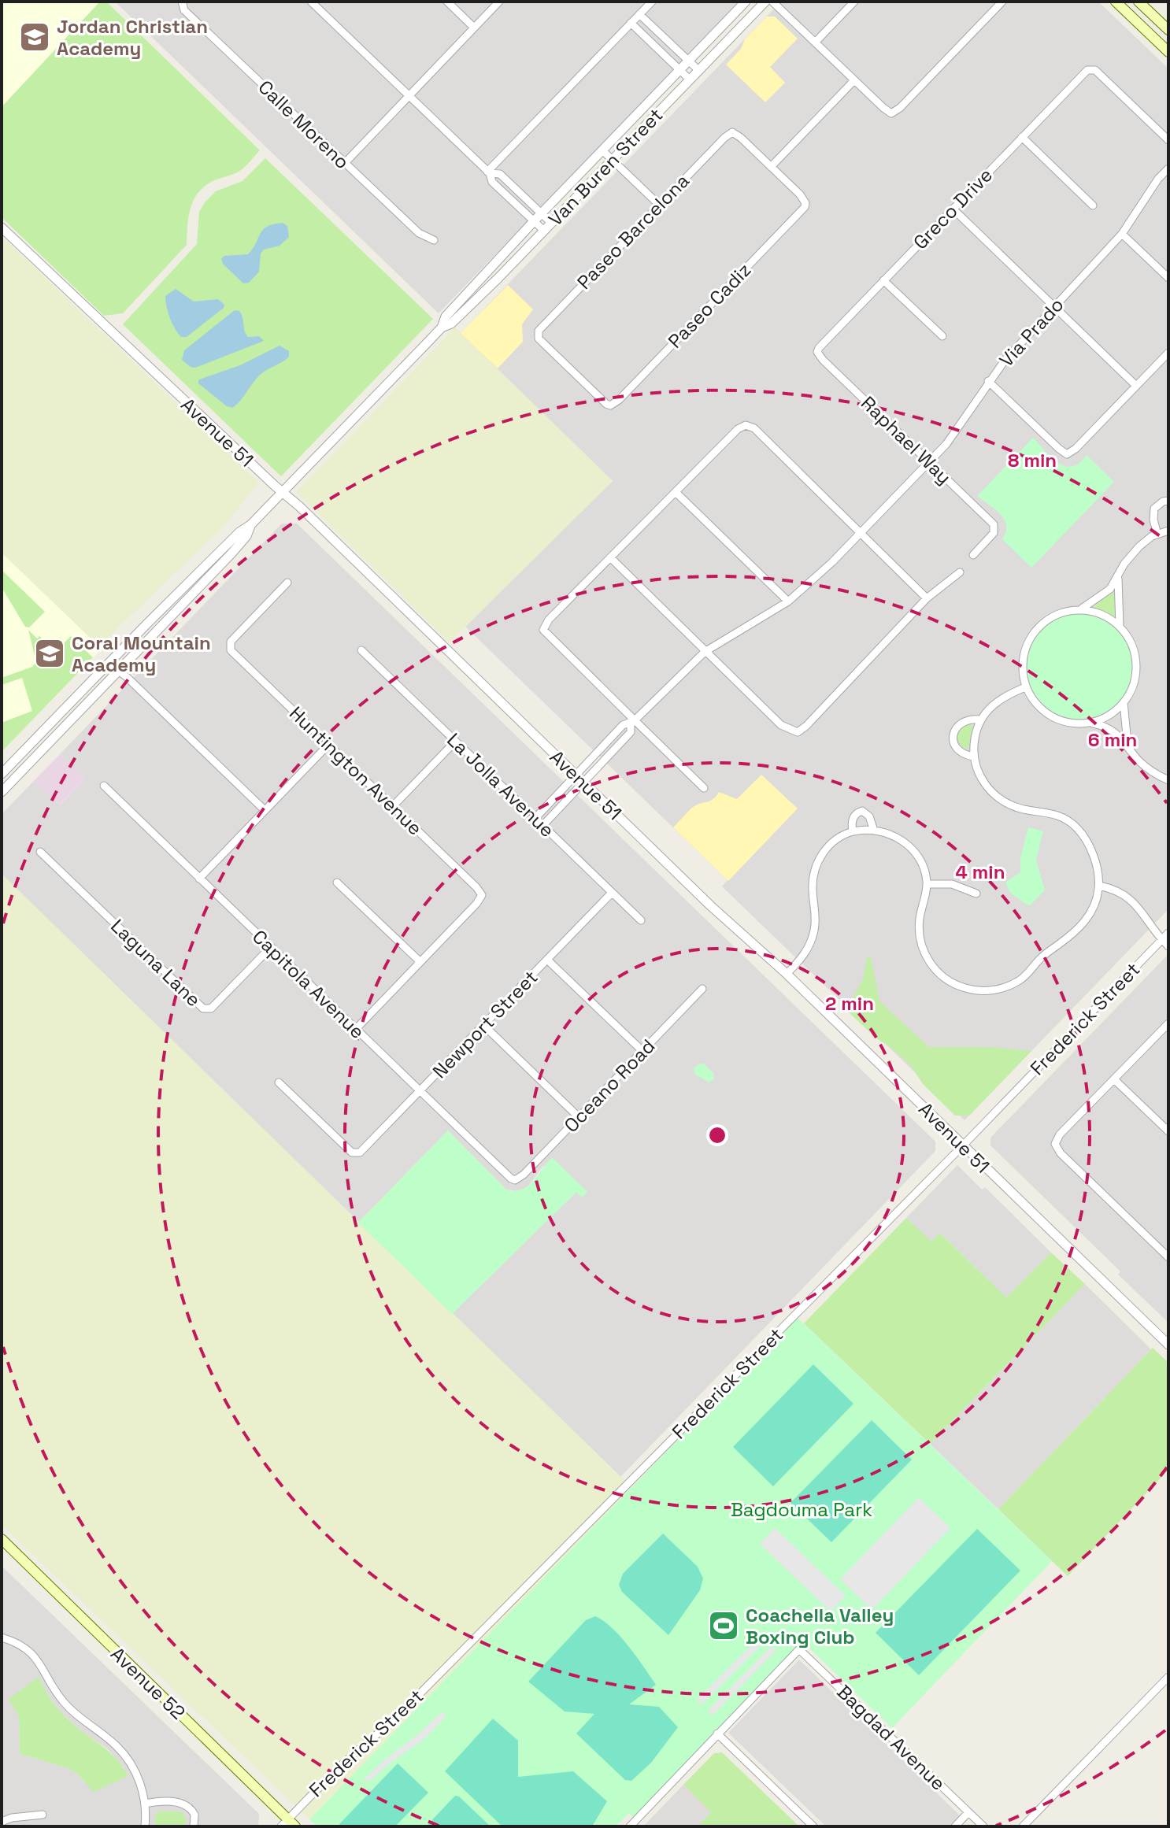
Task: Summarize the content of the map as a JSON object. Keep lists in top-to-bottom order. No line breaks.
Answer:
{"streets":{"main road":["Avenue 52"],"street":["Calle Moreno","Van Buren Street","Greco Drive","Paseo Barcelona","Paseo Cadiz","Via Prado","Avenue 51","Raphael Way","Huntington Avenue","La Jolla Avenue","Laguna Lane","Capitola Avenue","Frederick Street","Newport Street","Oceano Road","Bagdad Avenue"]},"crossings":[["Van Buren Street","Avenue 51"],["Greco Drive","Raphael Way"],["Paseo Barcelona","Paseo Cadiz"],["Via Prado","Raphael Way"],["Avenue 51","Frederick Street"],["La Jolla Avenue","Newport Street"],["Laguna Lane","Capitola Avenue"],["Capitola Avenue","Newport Street"],["Capitola Avenue","Oceano Road"],["Frederick Street","Avenue 52"]],"parks":["Bagdouma Park"],"places":{"school or university":["Jordan Christian Academy","Coral Mountain Academy"],"sports":["Coachella Valley Boxing Club"]},"rings":["8 min","6 min","4 min","2 min"]}
